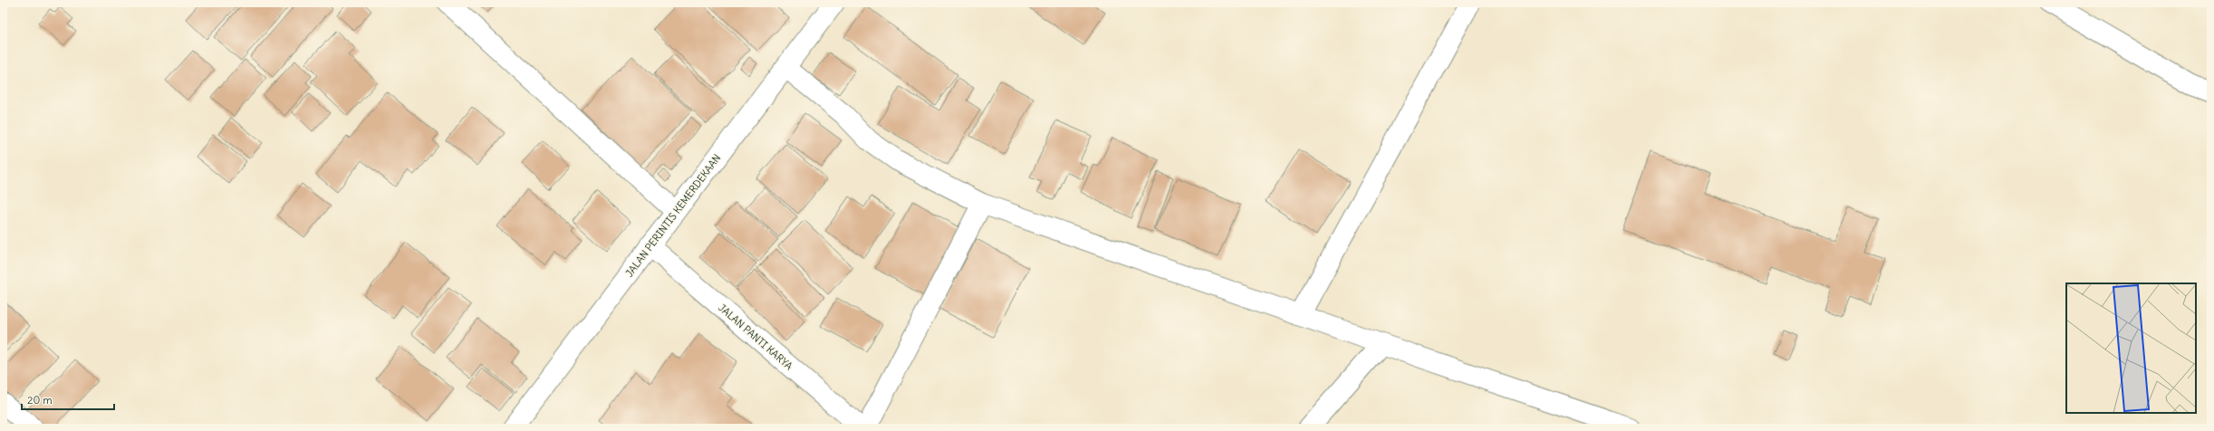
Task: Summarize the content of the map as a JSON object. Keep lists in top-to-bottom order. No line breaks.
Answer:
{"streets":{"street":["JALAN PERINTIS KEMERDEKAAN","JALAN PANTI KARYA"]},"crossings":[["JALAN PERINTIS KEMERDEKAAN","JALAN PANTI KARYA"]],"scale_bar":"20 m"}
